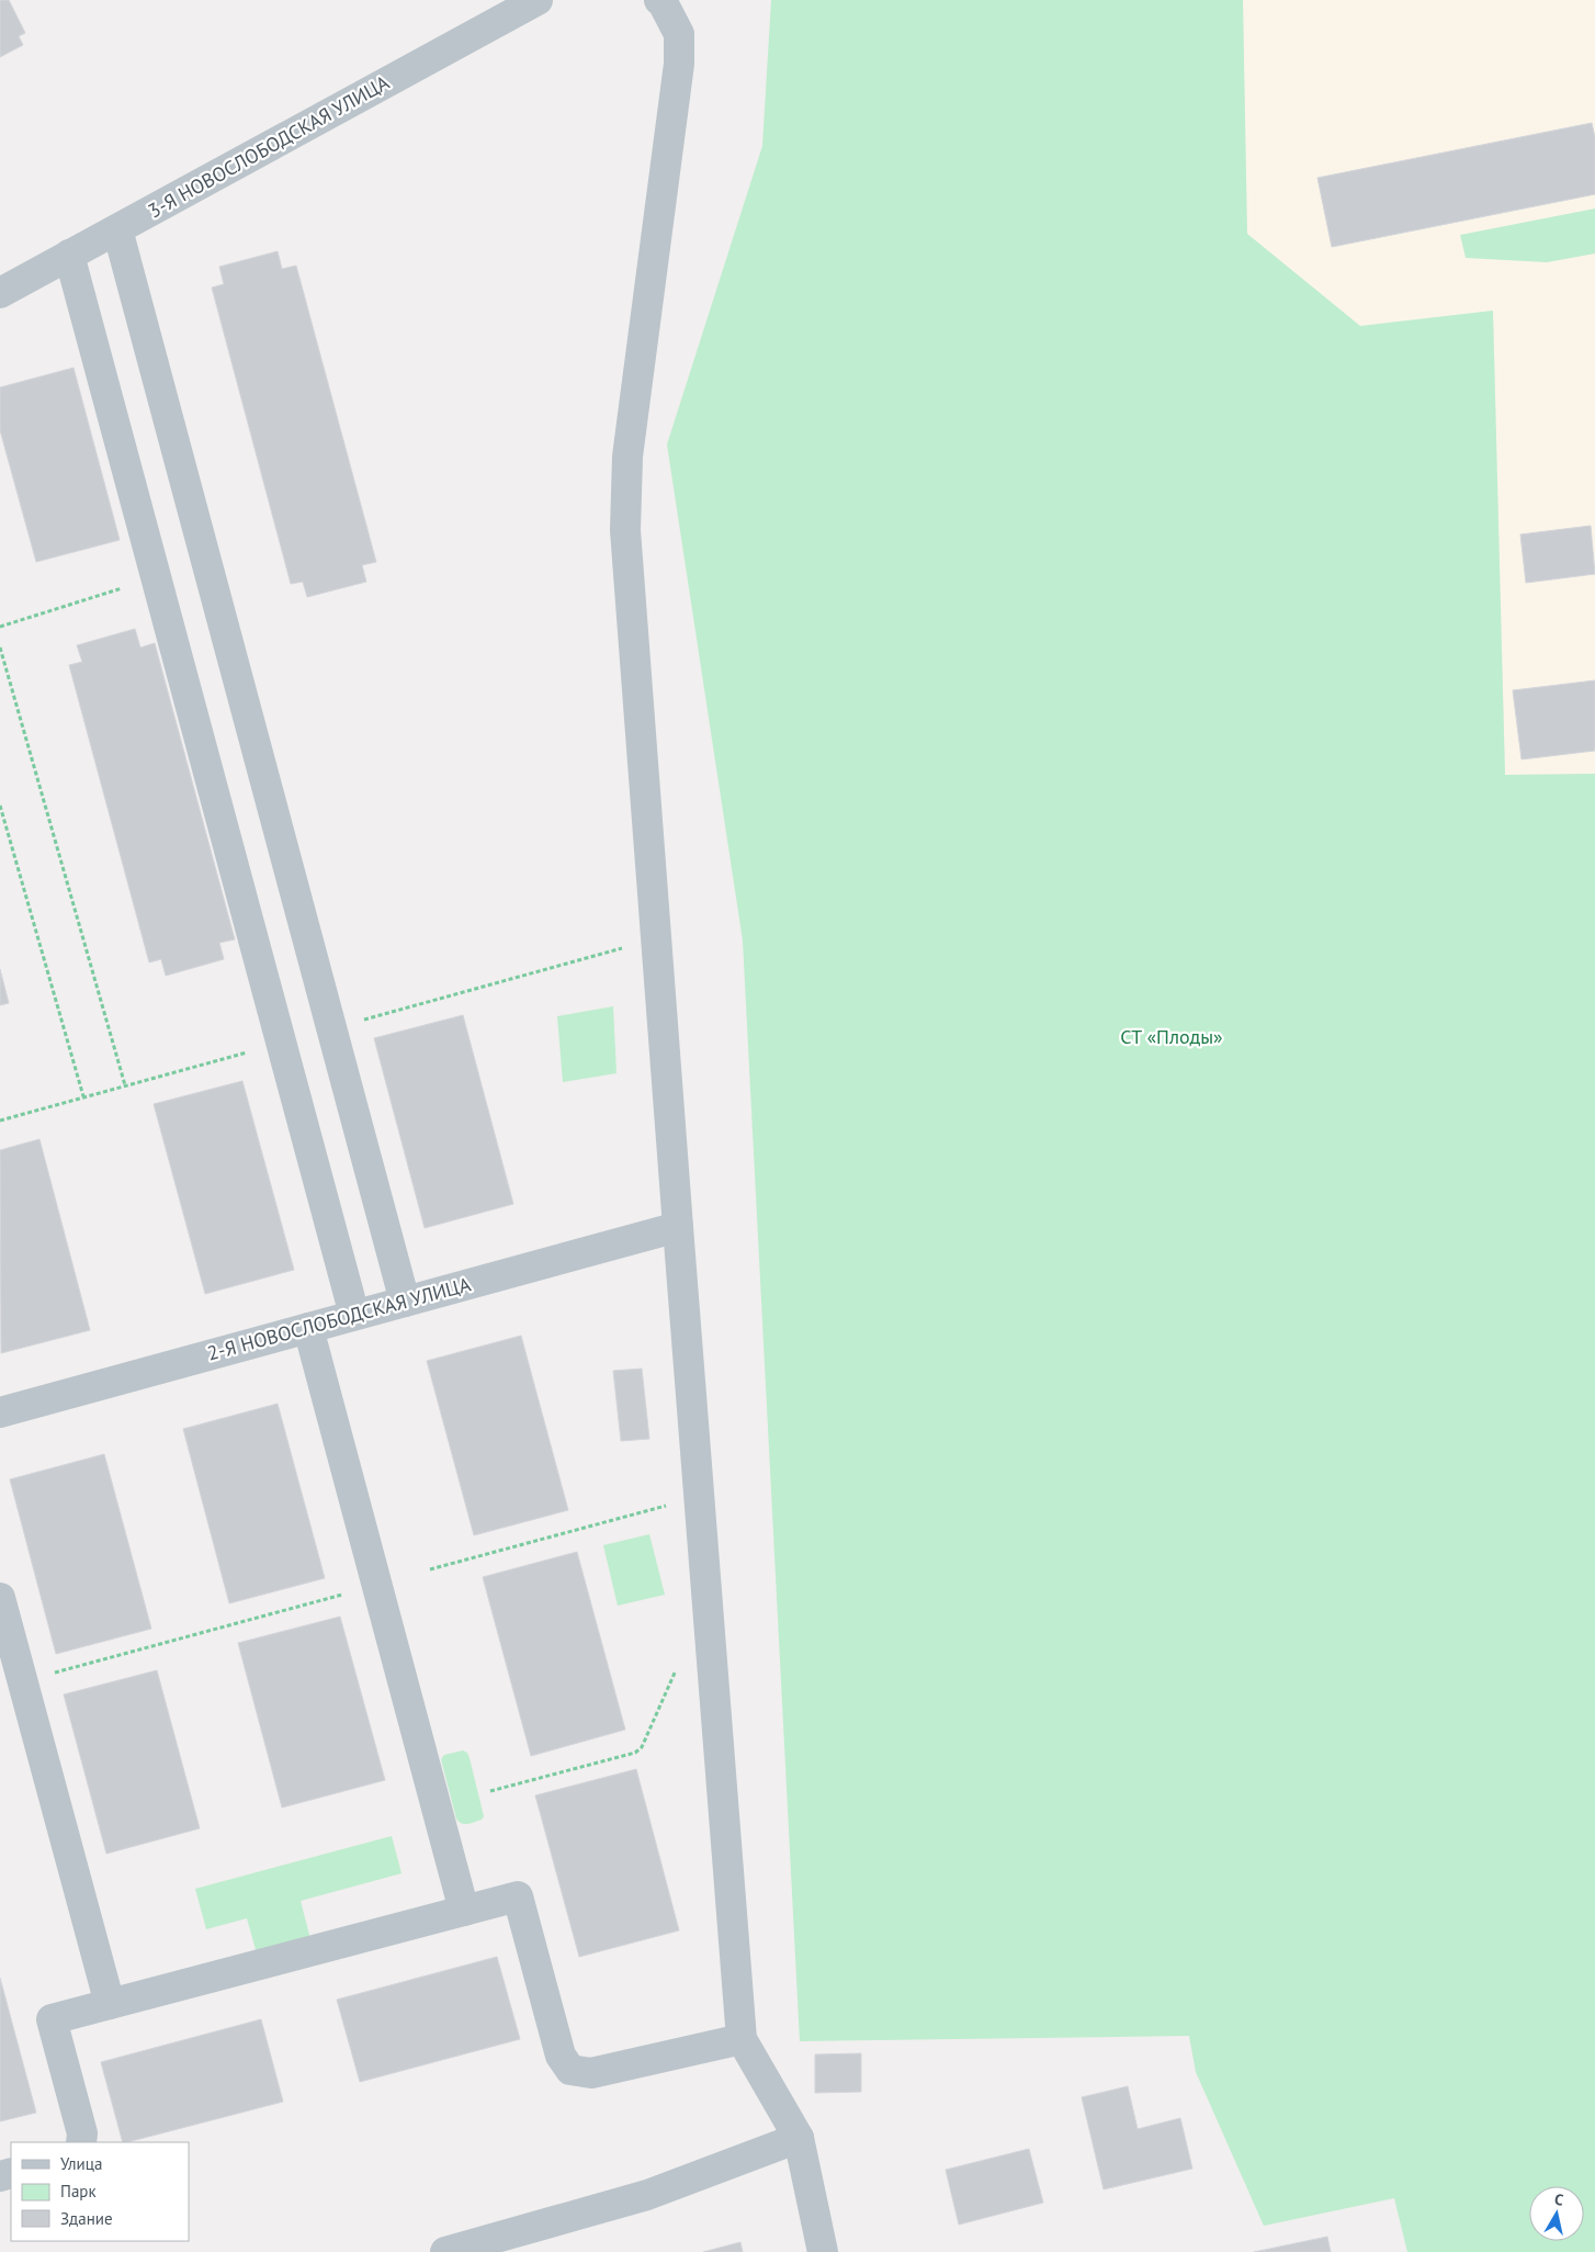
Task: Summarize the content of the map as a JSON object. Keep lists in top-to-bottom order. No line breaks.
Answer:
{"streets":{"street":["3-Я НОВОСЛОБОДСКАЯ УЛИЦА","2-Я НОВОСЛОБОДСКАЯ УЛИЦА"]},"parks":["СТ «Плоды»"],"legend":["Улица","Парк","Здание"],"north":"top"}
